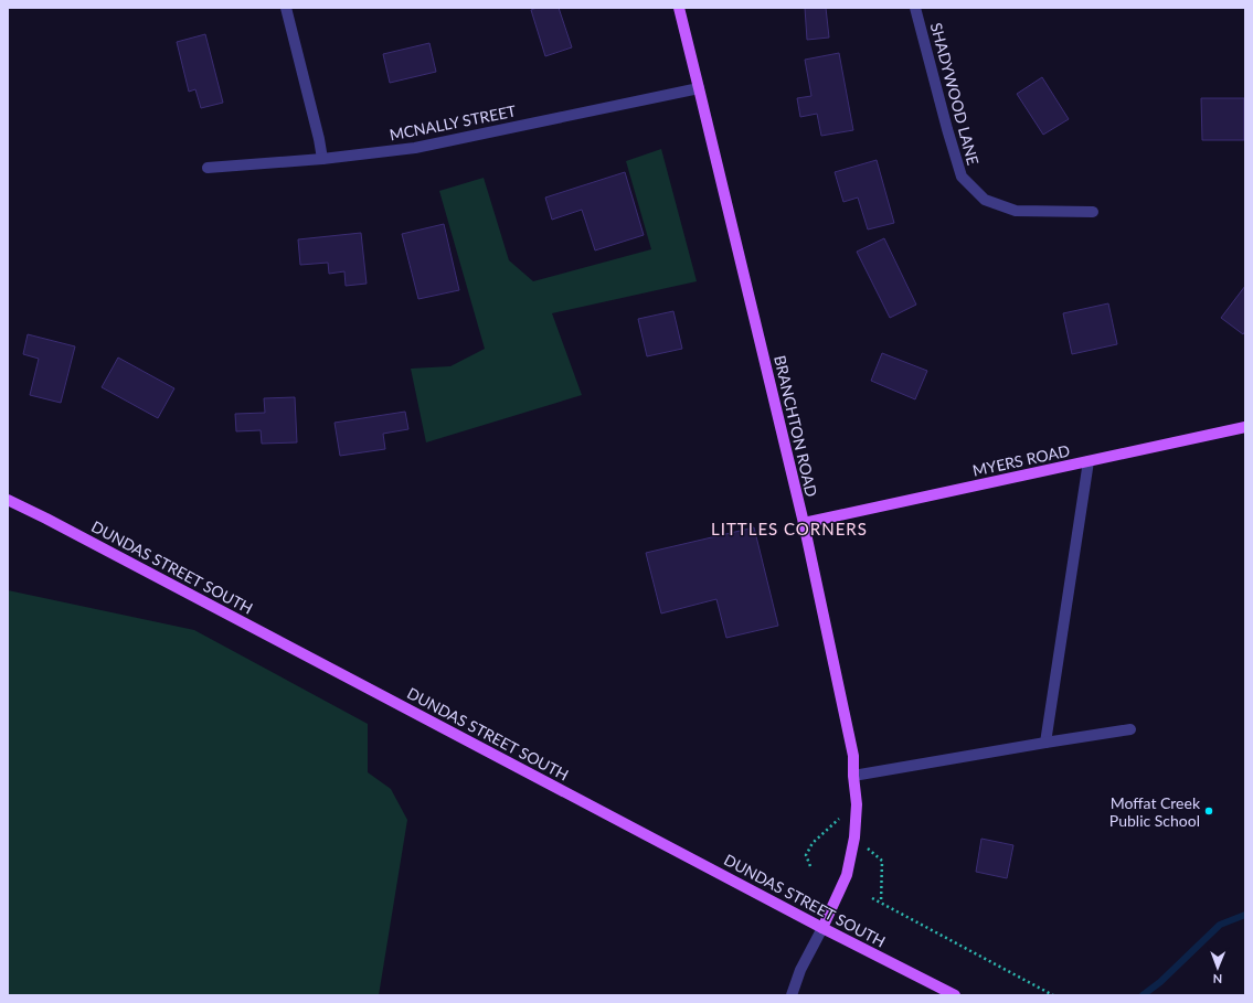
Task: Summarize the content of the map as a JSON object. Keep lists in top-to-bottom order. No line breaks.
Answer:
{"streets":{"main road":["BRANCHTON ROAD","MYERS ROAD","DUNDAS STREET SOUTH"],"street":["SHADYWOOD LANE","MCNALLY STREET"]},"crossings":[["MCNALLY STREET","BRANCHTON ROAD"],["BRANCHTON ROAD","MYERS ROAD"],["BRANCHTON ROAD","DUNDAS STREET SOUTH"]],"districts":["LITTLES CORNERS"],"places":["Moffat Creek Public School"],"north":"bottom"}
